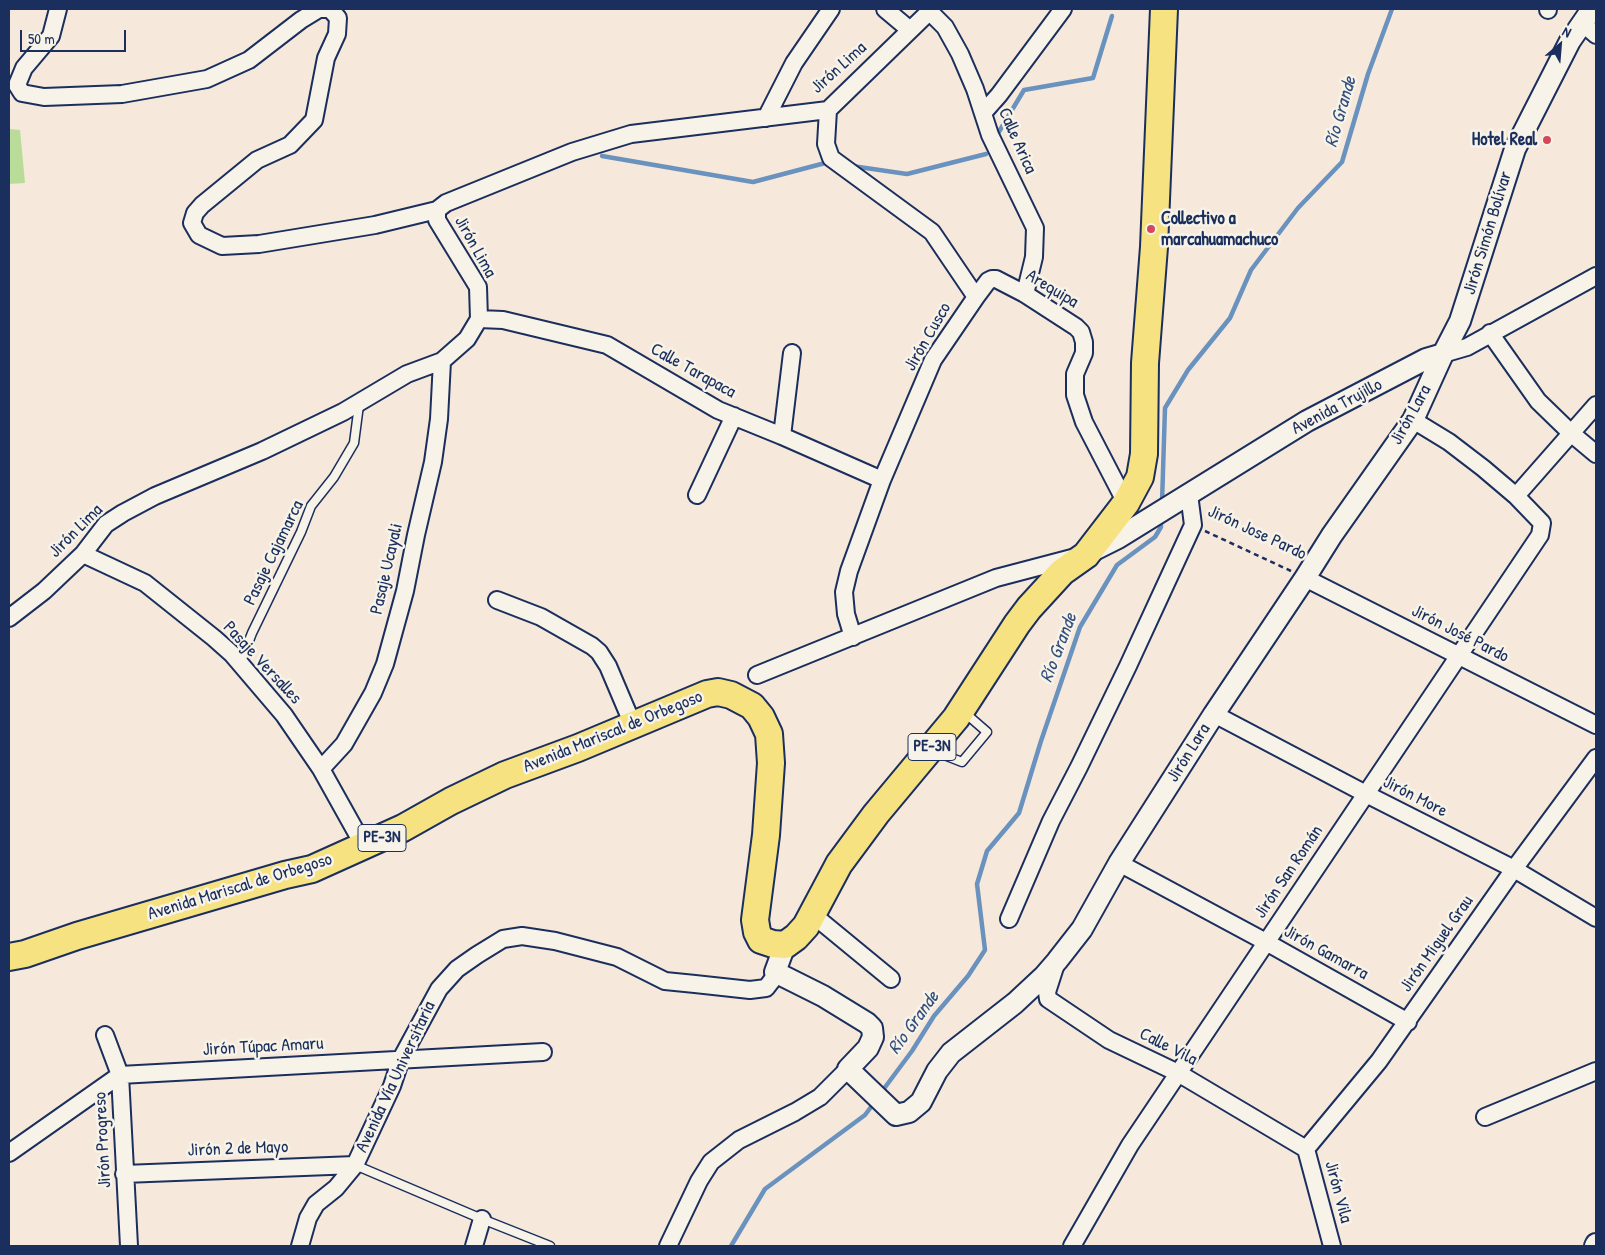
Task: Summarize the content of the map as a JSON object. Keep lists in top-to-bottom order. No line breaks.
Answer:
{"streets":{"highway":["Avenida Mariscal de Orbegoso","PE-3N"],"street":["Jirón Lima","Calle Arica","Jirón Simón Bolívar","Arequipa","Jirón Cusco","Calle Tarapaca","Avenida Trujillo","Jirón Lara","Jirón Jose Pardo","Pasaje Ucayali","Jirón José Pardo","Pasaje Versalles","Jirón More","Jirón San Román","Jirón Miguel Grau","Jirón Gamarra","Jirón Túpac Amaru","Calle Vila","Avenida Vía Universitaria","Jirón Progreso","Jirón 2 de Mayo","Jirón Vila"],"lane":["Pasaje Cajamarca"]},"crossings":[["Jirón Lima","Calle Arica"],["Jirón Lima","Jirón Cusco"],["Jirón Lima","Calle Tarapaca"],["Jirón Lima","Pasaje Cajamarca"],["Jirón Lima","Pasaje Ucayali"],["Jirón Lima","Pasaje Versalles"],["Calle Arica","Arequipa"],["Jirón Simón Bolívar","Avenida Trujillo"],["Jirón Simón Bolívar","Jirón Lara"],["Arequipa","Jirón Cusco"],["Jirón Cusco","Calle Tarapaca"],["Avenida Trujillo","Jirón Lara"],["Avenida Trujillo","Jirón Jose Pardo"],["Avenida Trujillo","PE-3N"],["Jirón Lara","Jirón Jose Pardo"],["Jirón Lara","Jirón José Pardo"],["Jirón Lara","Jirón More"],["Jirón Lara","Jirón Gamarra"],["Jirón Lara","Calle Vila"],["Jirón Jose Pardo","Jirón José Pardo"],["Pasaje Cajamarca","Pasaje Versalles"],["Pasaje Ucayali","Pasaje Versalles"],["Jirón José Pardo","Jirón San Román"],["Pasaje Versalles","Avenida Mariscal de Orbegoso"],["Avenida Mariscal de Orbegoso","PE-3N"],["Avenida Mariscal de Orbegoso","Avenida Vía Universitaria"],["PE-3N","Avenida Vía Universitaria"],["Jirón More","Jirón San Román"],["Jirón More","Jirón Miguel Grau"],["Jirón San Román","Jirón Gamarra"],["Jirón San Román","Calle Vila"],["Jirón Miguel Grau","Jirón Gamarra"],["Jirón Miguel Grau","Calle Vila"],["Jirón Miguel Grau","Jirón Vila"],["Jirón Túpac Amaru","Avenida Vía Universitaria"],["Jirón Túpac Amaru","Jirón Progreso"],["Calle Vila","Jirón Vila"],["Avenida Vía Universitaria","Jirón 2 de Mayo"],["Jirón Progreso","Jirón 2 de Mayo"]],"water":["Río Grande"],"places":["Hotel Real","Collectivo a marcahuamachuco"],"scale_bar":"50 m","north":"top right"}
